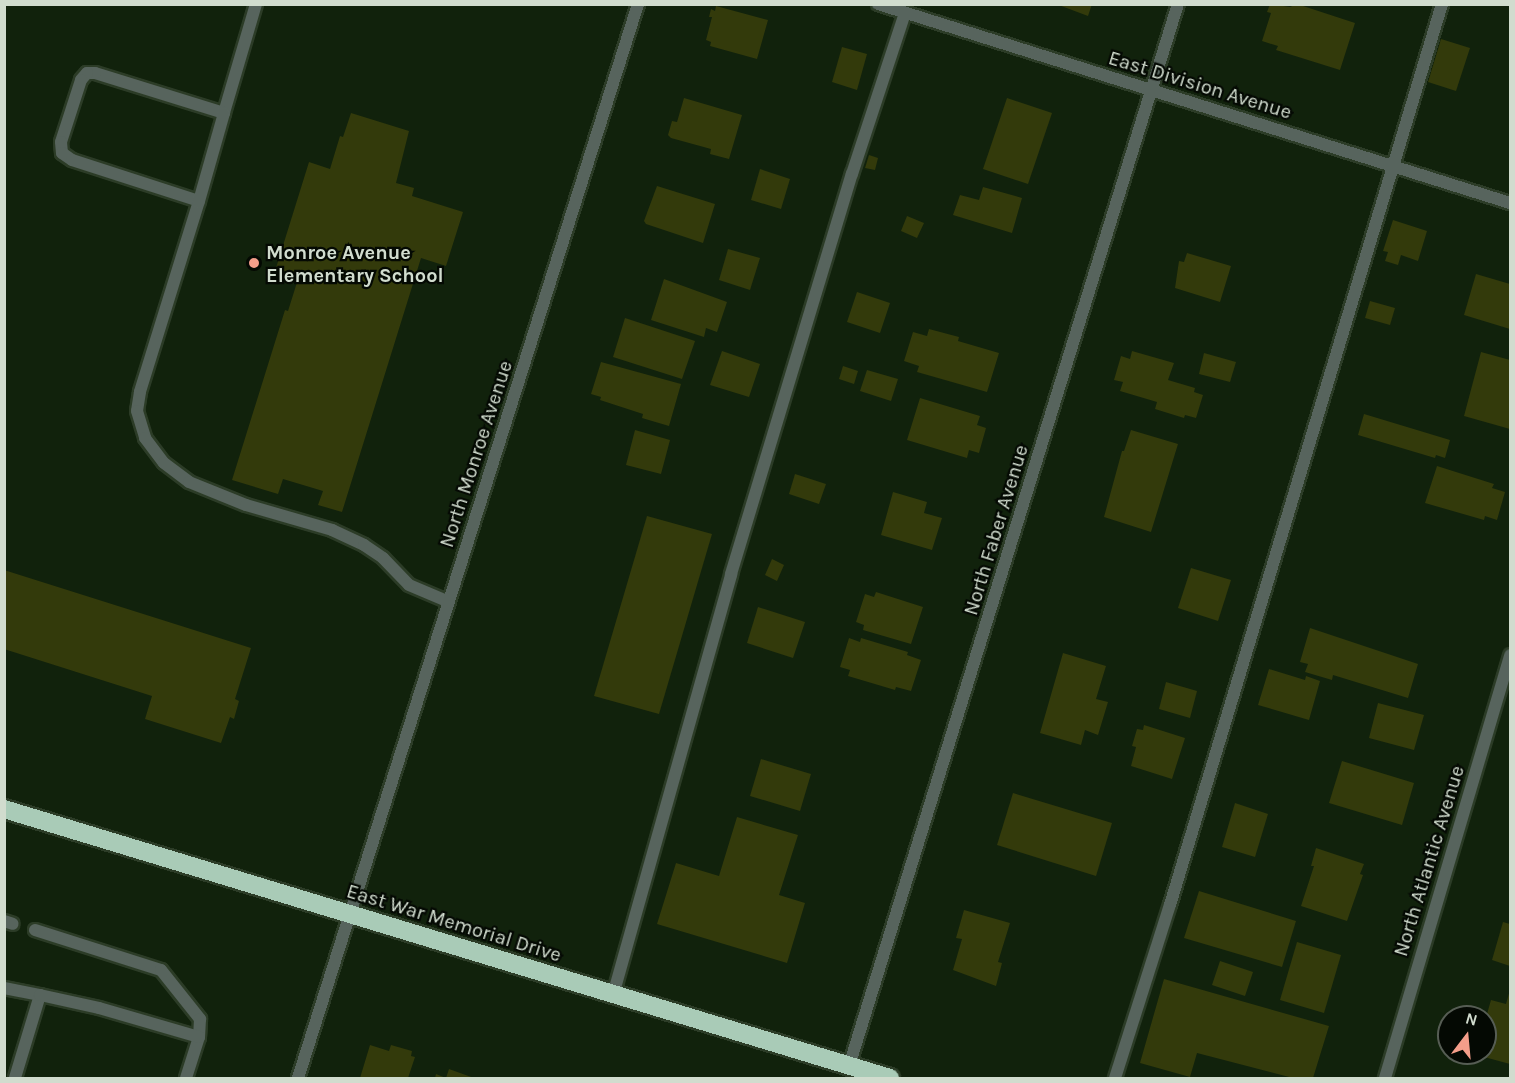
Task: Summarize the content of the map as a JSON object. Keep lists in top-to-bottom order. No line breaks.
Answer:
{"streets":{"highway":["East War Memorial Drive"],"street":["East Division Avenue","North Monroe Avenue","North Faber Avenue","North Atlantic Avenue"]},"crossings":[["East Division Avenue","North Faber Avenue"],["North Monroe Avenue","East War Memorial Drive"],["North Faber Avenue","East War Memorial Drive"]],"places":["Monroe Avenue Elementary School"],"north":"top"}
